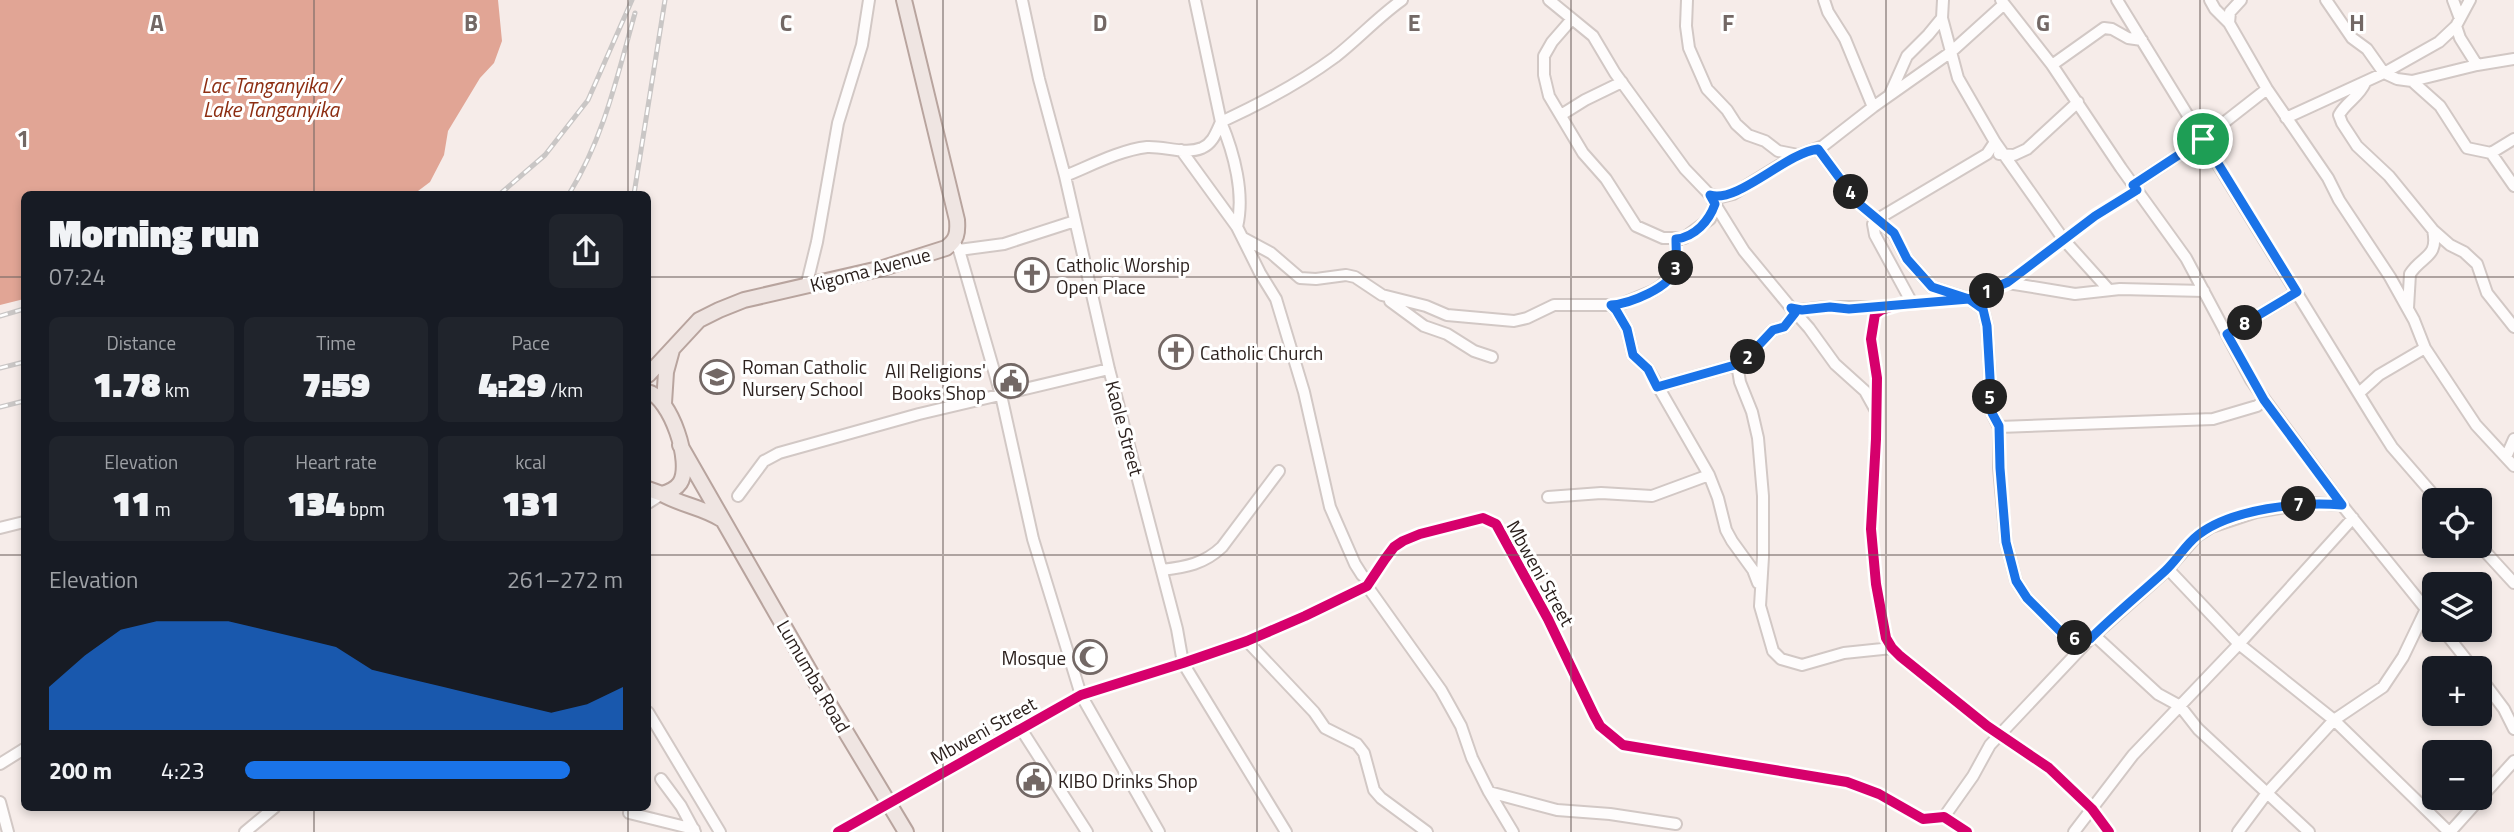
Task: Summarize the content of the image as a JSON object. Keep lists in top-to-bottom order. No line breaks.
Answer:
{"streets":{"main road":["Kigoma Avenue","Lumumba Road"],"street":["Kaole Street","Mbweni Street"]},"crossings":[["Kaole Street","Mbweni Street"],["Mbweni Street","Lumumba Road"]],"water":["Lac Tanganyika / Lake Tanganyika"],"places":{"church":["Catholic Worship Open Place","Catholic Church"],"school or university":["Roman Catholic Nursery School"],"public building":["All Religions' Books Shop","KIBO Drinks Shop"],"mosque":["Mosque"]},"page":{"pins":["4","3","1","8","2","5","7","6"],"heading":["Morning run","07:24"],"stats":[["Distance","1.78 km"],["Time","7:59"],["Pace","4:29 /km"],["Elevation","11 m"],["Heart rate","134 bpm"],["kcal","131"]],"map_buttons":["+","−"],"chart":["Elevation","261–272 m"],"list":[{"name":"200 m","note":"4:23"}]},"grid":{"columns":["A","B","C","D","E","F","G","H"],"rows":["1"]}}
